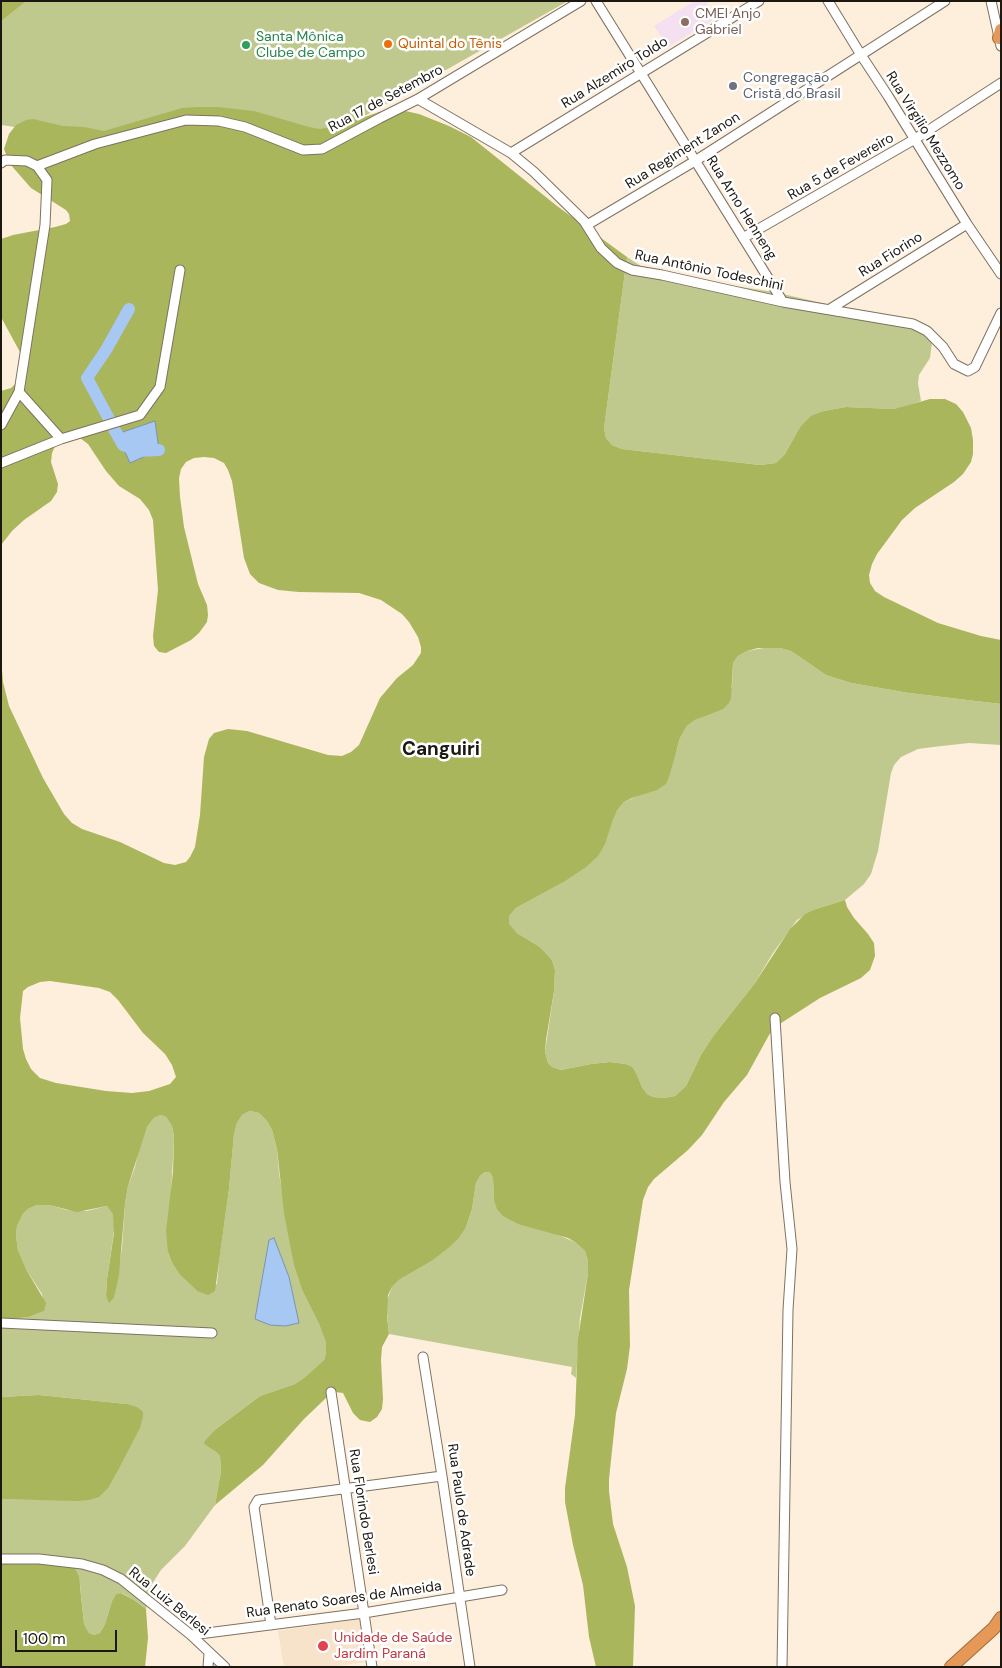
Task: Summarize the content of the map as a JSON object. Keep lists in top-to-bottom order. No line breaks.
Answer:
{"streets":{"street":["Rua Alzemiro Toldo","Rua 17 de Setembro","Rua Virgilio Mezzomo","Rua Regiment Zanon","Rua 5 de Fevereiro","Rua Arno Henneng","Rua Fiorino","Rua Antônio Todeschini","Rua Paulo de Adrade","Rua Florindo Berlesi","Rua Renato Soares de Almeida","Rua Luiz Berlesi"]},"crossings":[["Rua Alzemiro Toldo","Rua Arno Henneng"],["Rua Alzemiro Toldo","Rua Antônio Todeschini"],["Rua 17 de Setembro","Rua Antônio Todeschini"],["Rua Virgilio Mezzomo","Rua Regiment Zanon"],["Rua Virgilio Mezzomo","Rua 5 de Fevereiro"],["Rua Virgilio Mezzomo","Rua Fiorino"],["Rua Regiment Zanon","Rua Arno Henneng"],["Rua Regiment Zanon","Rua Antônio Todeschini"],["Rua 5 de Fevereiro","Rua Arno Henneng"],["Rua Arno Henneng","Rua Antônio Todeschini"],["Rua Fiorino","Rua Antônio Todeschini"],["Rua Paulo de Adrade","Rua Renato Soares de Almeida"],["Rua Florindo Berlesi","Rua Renato Soares de Almeida"],["Rua Renato Soares de Almeida","Rua Luiz Berlesi"]],"districts":["Canguiri"],"places":["CMEI Anjo Gabriel","Quintal do Tênis","Santa Mônica Clube de Campo","Congregação Cristã do Brasil","Unidade de Saúde Jardim Paraná"],"scale_bar":"100 m"}
